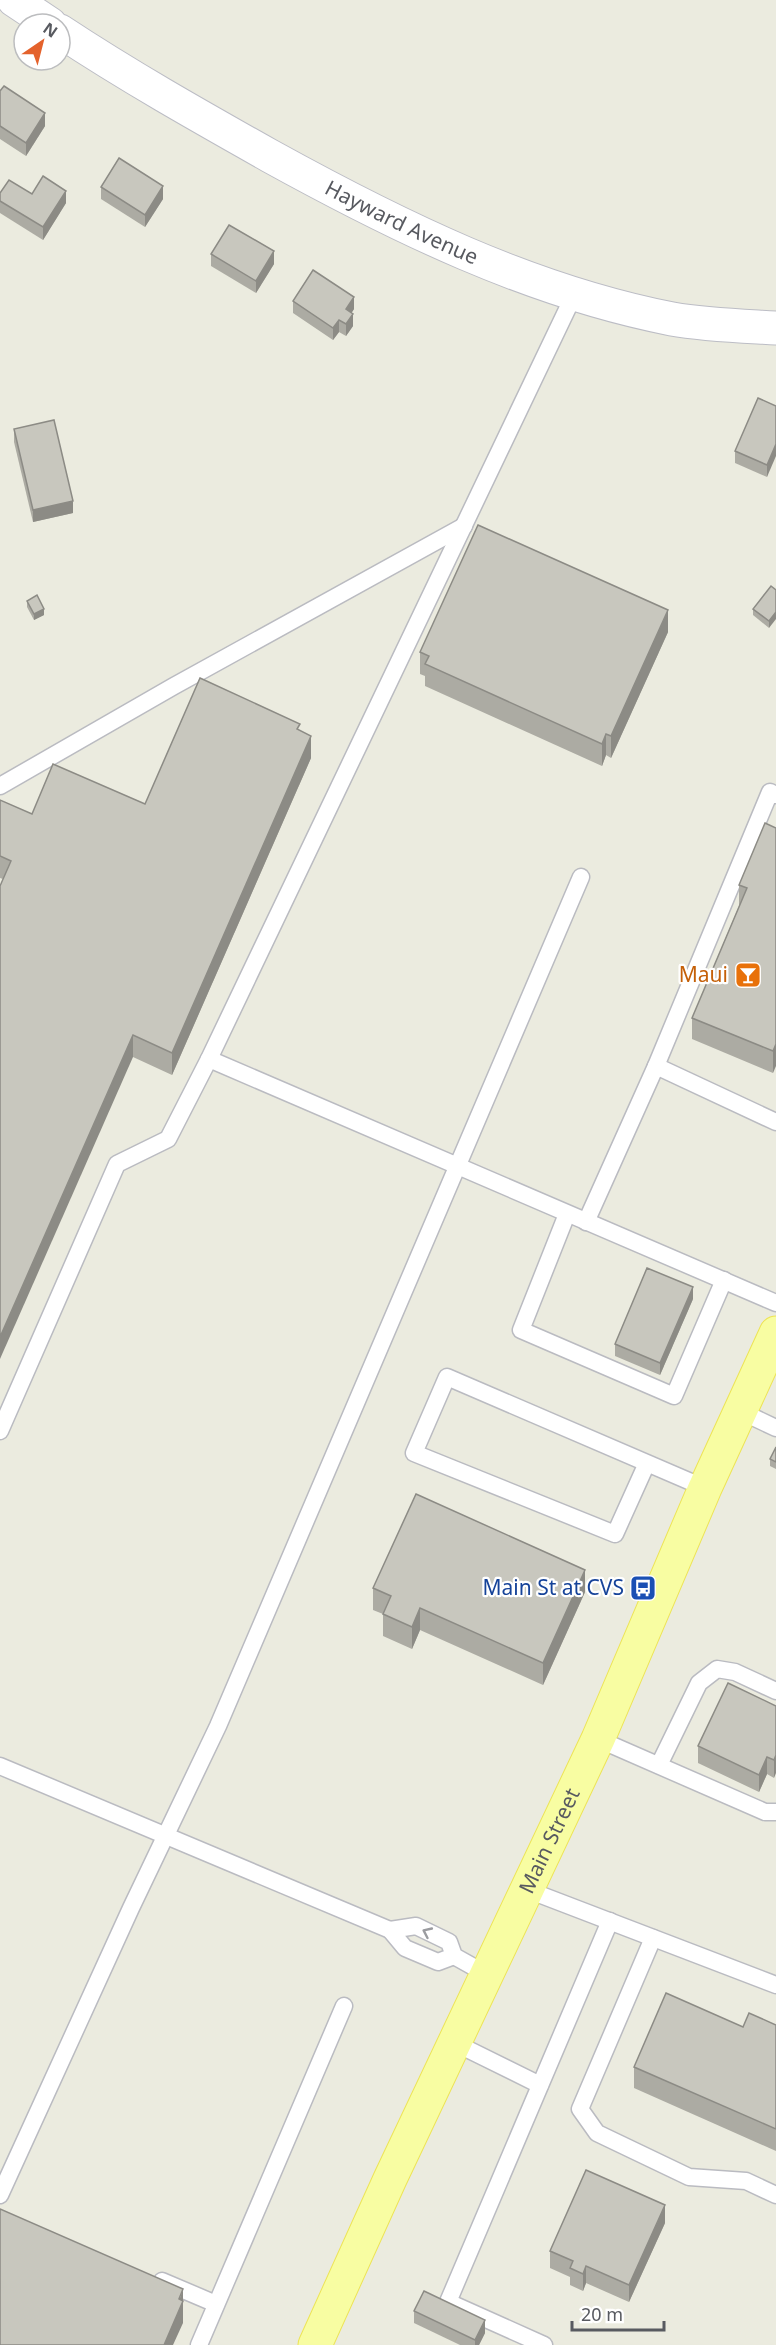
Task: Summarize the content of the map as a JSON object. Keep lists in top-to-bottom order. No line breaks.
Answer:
{"streets":{"main road":["Hayward Avenue","Main Street"]},"places":{"bar":["Maui"],"bus stop":["Main St at CVS"]},"scale_bar":"20 m","north":"top right"}
